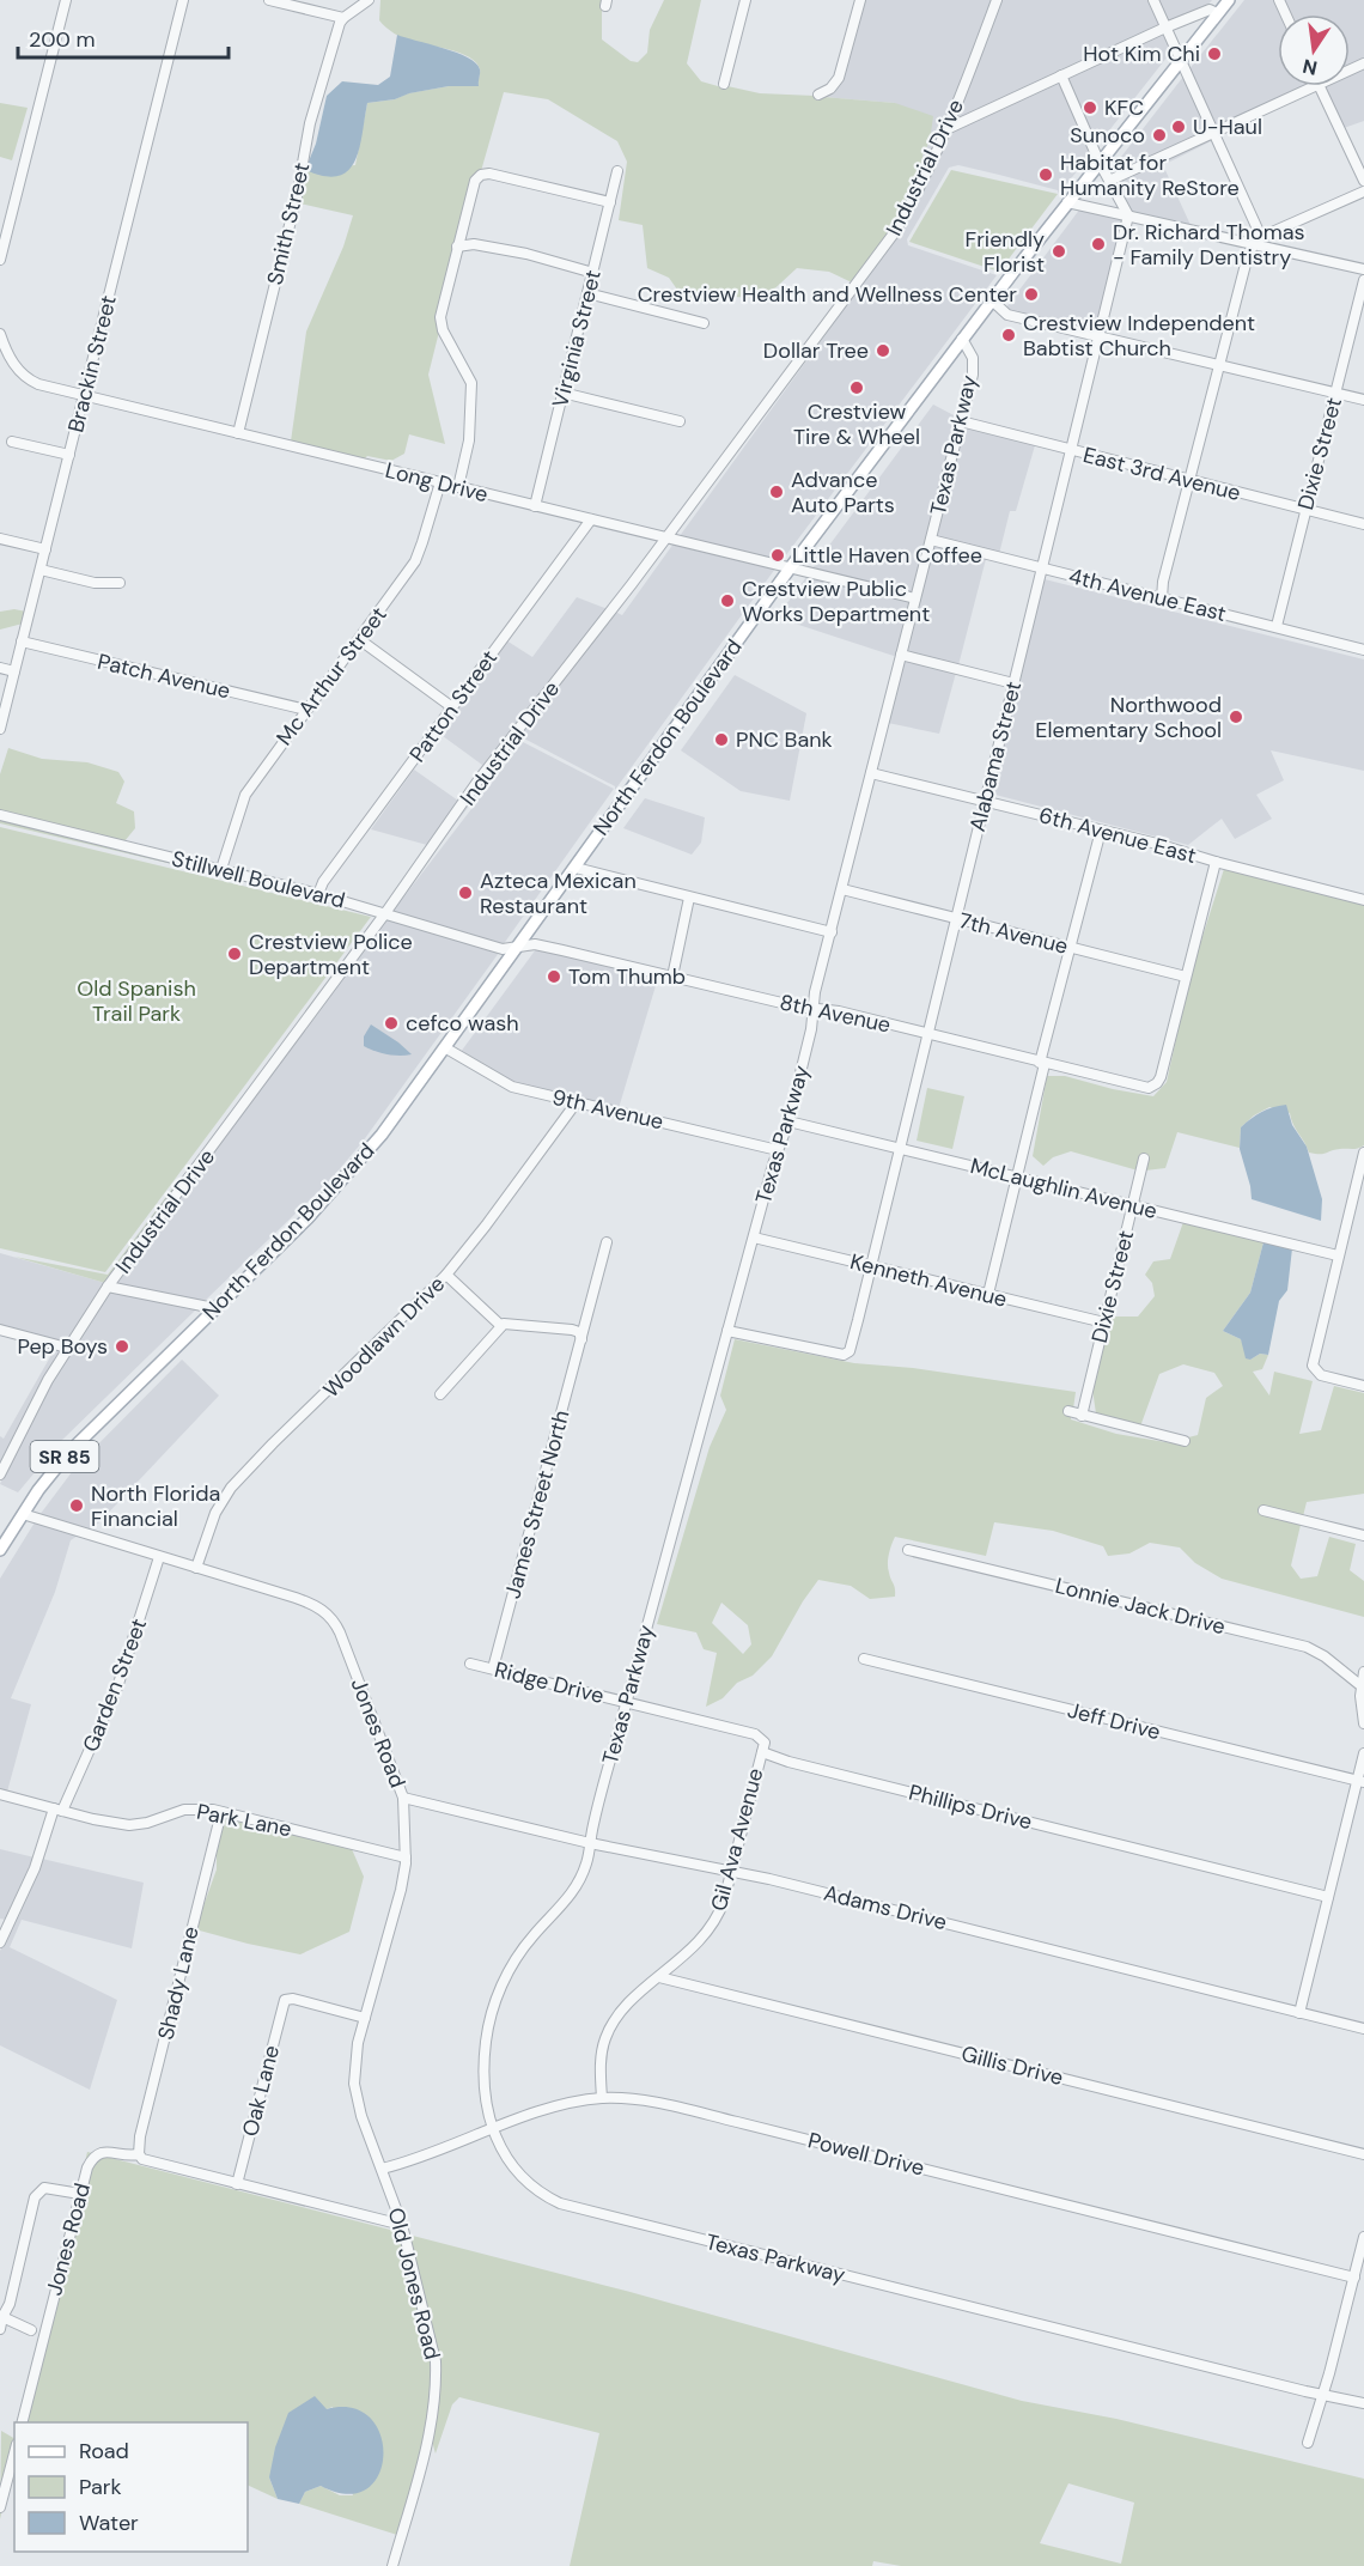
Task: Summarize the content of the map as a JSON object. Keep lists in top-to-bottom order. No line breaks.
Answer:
{"streets":{"main road":["North Ferdon Boulevard","SR 85"],"street":["Industrial Drive","Smith Street","Virginia Street","Brackin Street","Texas Parkway","Dixie Street","East 3rd Avenue","Long Drive","4th Avenue East","Patch Avenue","Mc Arthur Street","Patton Street","Alabama Street","6th Avenue East","Stillwell Boulevard","7th Avenue","8th Avenue","9th Avenue","McLaughlin Avenue","Kenneth Avenue","Woodlawn Drive","James Street North","Lonnie Jack Drive","Ridge Drive","Garden Street","Jeff Drive","Jones Road","Phillips Drive","Park Lane","Gil Ava Avenue","Adams Drive","Shady Lane","Gillis Drive","Oak Lane","Powell Drive","Old Jones Road"]},"crossings":[["Industrial Drive","Long Drive"],["Industrial Drive","Stillwell Boulevard"],["Smith Street","Long Drive"],["Virginia Street","Long Drive"],["Brackin Street","Long Drive"],["Brackin Street","Patch Avenue"],["Texas Parkway","East 3rd Avenue"],["Texas Parkway","Long Drive"],["Texas Parkway","4th Avenue East"],["Texas Parkway","North Ferdon Boulevard"],["Texas Parkway","Alabama Street"],["Texas Parkway","6th Avenue East"],["Texas Parkway","7th Avenue"],["Texas Parkway","8th Avenue"],["Texas Parkway","9th Avenue"],["Texas Parkway","McLaughlin Avenue"],["Texas Parkway","Kenneth Avenue"],["Texas Parkway","Ridge Drive"],["Texas Parkway","Phillips Drive"],["Texas Parkway","Adams Drive"],["Texas Parkway","Powell Drive"],["Dixie Street","East 3rd Avenue"],["Dixie Street","4th Avenue East"],["Dixie Street","McLaughlin Avenue"],["Dixie Street","Kenneth Avenue"],["East 3rd Avenue","Alabama Street"],["Long Drive","Mc Arthur Street"],["Long Drive","Patton Street"],["Long Drive","North Ferdon Boulevard"],["4th Avenue East","Alabama Street"],["Patch Avenue","Mc Arthur Street"],["Mc Arthur Street","Stillwell Boulevard"],["Patton Street","Stillwell Boulevard"],["North Ferdon Boulevard","Stillwell Boulevard"],["North Ferdon Boulevard","8th Avenue"],["North Ferdon Boulevard","9th Avenue"],["North Ferdon Boulevard","Jones Road"],["Alabama Street","6th Avenue East"],["Alabama Street","7th Avenue"],["Alabama Street","8th Avenue"],["Alabama Street","McLaughlin Avenue"],["Alabama Street","Kenneth Avenue"],["Stillwell Boulevard","8th Avenue"],["7th Avenue","8th Avenue"],["9th Avenue","Woodlawn Drive"],["Woodlawn Drive","Jones Road"],["James Street North","Ridge Drive"],["Ridge Drive","Phillips Drive"],["Garden Street","Jones Road"],["Garden Street","Park Lane"],["Jones Road","Park Lane"],["Jones Road","Adams Drive"],["Jones Road","Shady Lane"],["Jones Road","Oak Lane"],["Jones Road","Powell Drive"],["Jones Road","Old Jones Road"],["Phillips Drive","Gil Ava Avenue"],["Park Lane","Shady Lane"],["Gil Ava Avenue","Adams Drive"],["Gil Ava Avenue","Gillis Drive"],["Gil Ava Avenue","Powell Drive"],["Powell Drive","Old Jones Road"]],"parks":["Old Spanish Trail Park"],"places":["Hot Kim Chi","KFC","U-Haul","Sunoco","Habitat for Humanity ReStore","Dr. Richard Thomas - Family Dentistry","Friendly Florist","Crestview Health and Wellness Center","Crestview Independent Babtist Church","Dollar Tree","Crestview Tire & Wheel","Advance Auto Parts","Little Haven Coffee","Crestview Public Works Department","Northwood Elementary School","PNC Bank","Azteca Mexican Restaurant","Crestview Police Department","Tom Thumb","cefco wash","Pep Boys","North Florida Financial"],"legend":["Road","Park","Water"],"scale_bar":"200 m","north":"bottom"}
